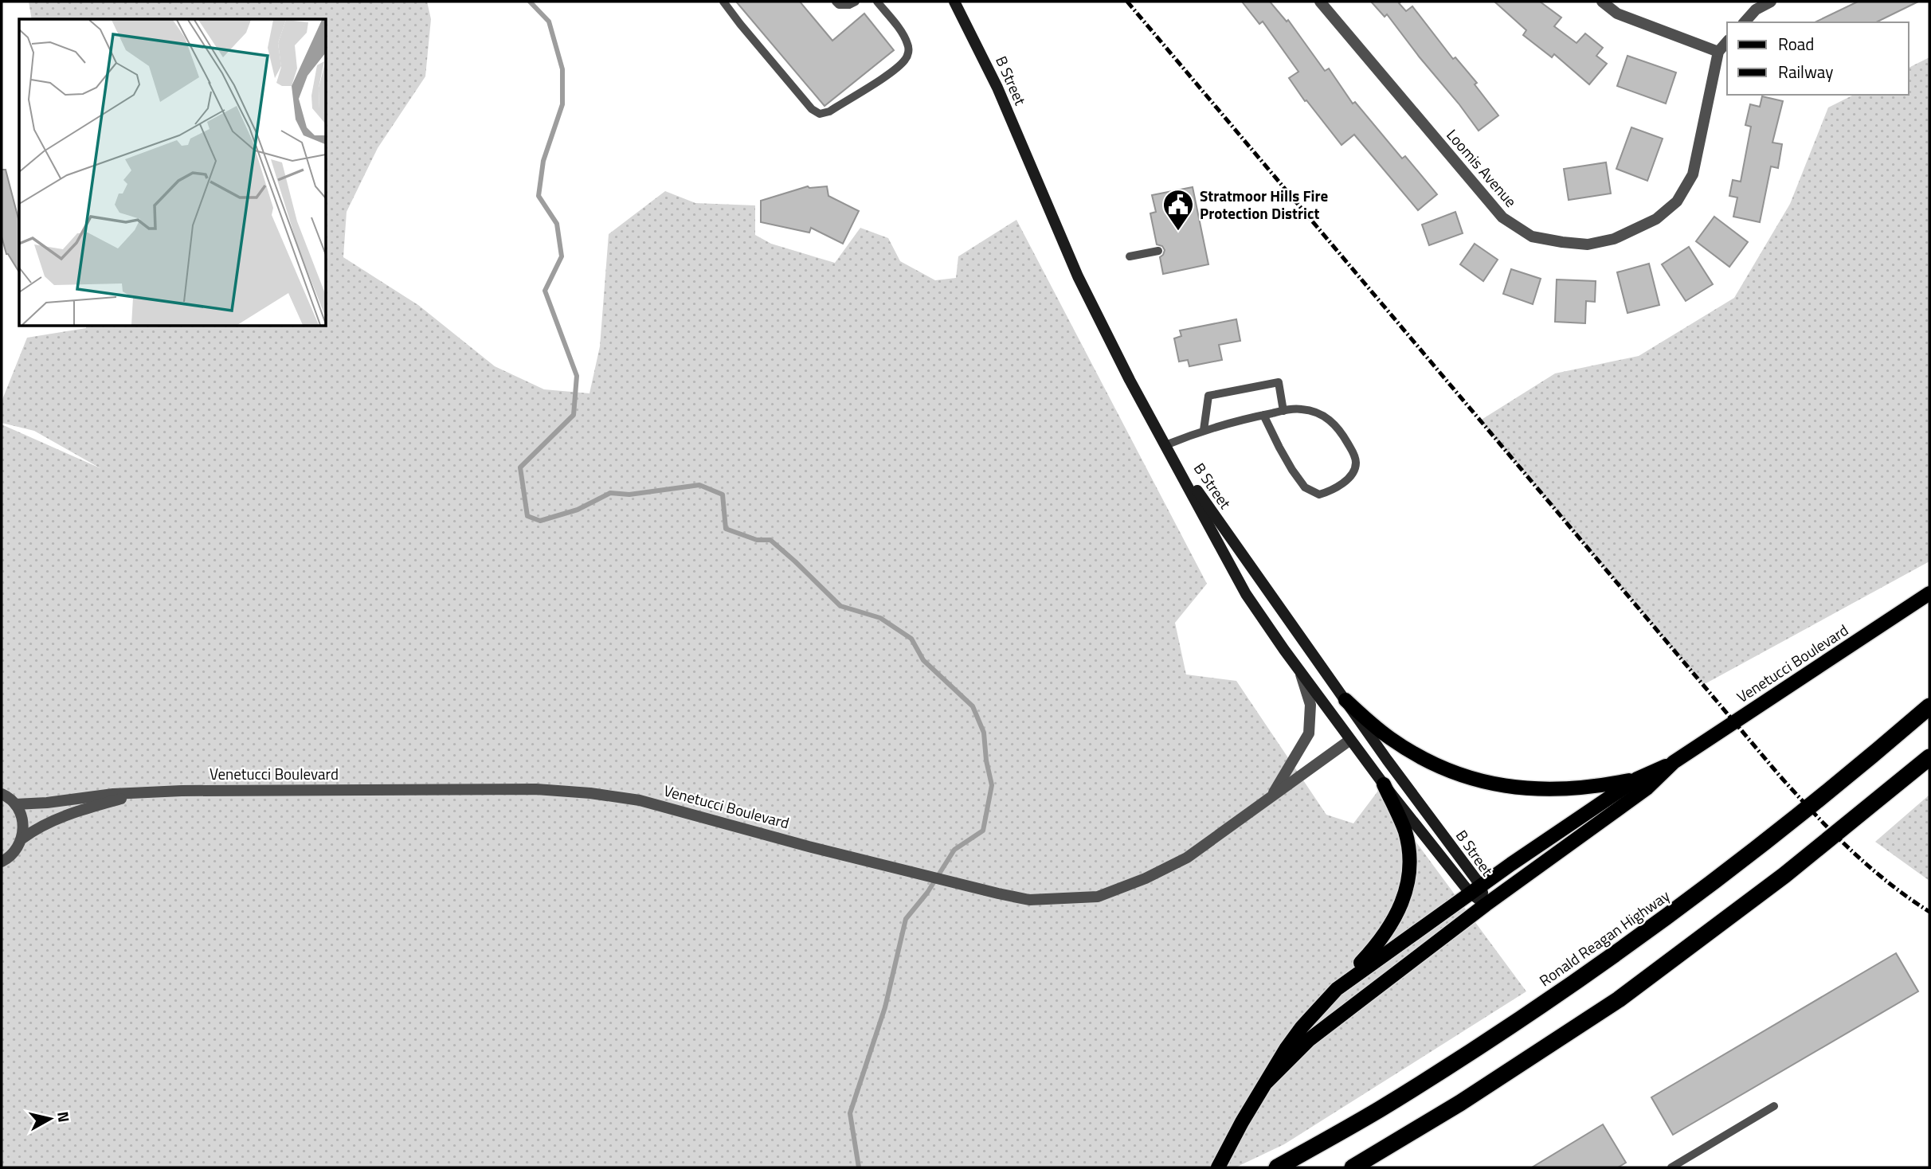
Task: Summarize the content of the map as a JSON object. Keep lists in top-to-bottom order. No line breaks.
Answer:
{"streets":{"highway":["Ronald Reagan Highway"],"main road":["B Street","Venetucci Boulevard"],"street":["Loomis Avenue"]},"crossings":[["B Street","Venetucci Boulevard"]],"places":{"public building":["Stratmoor Hills Fire Protection District"]},"legend":["Road","Railway"],"north":"right"}
